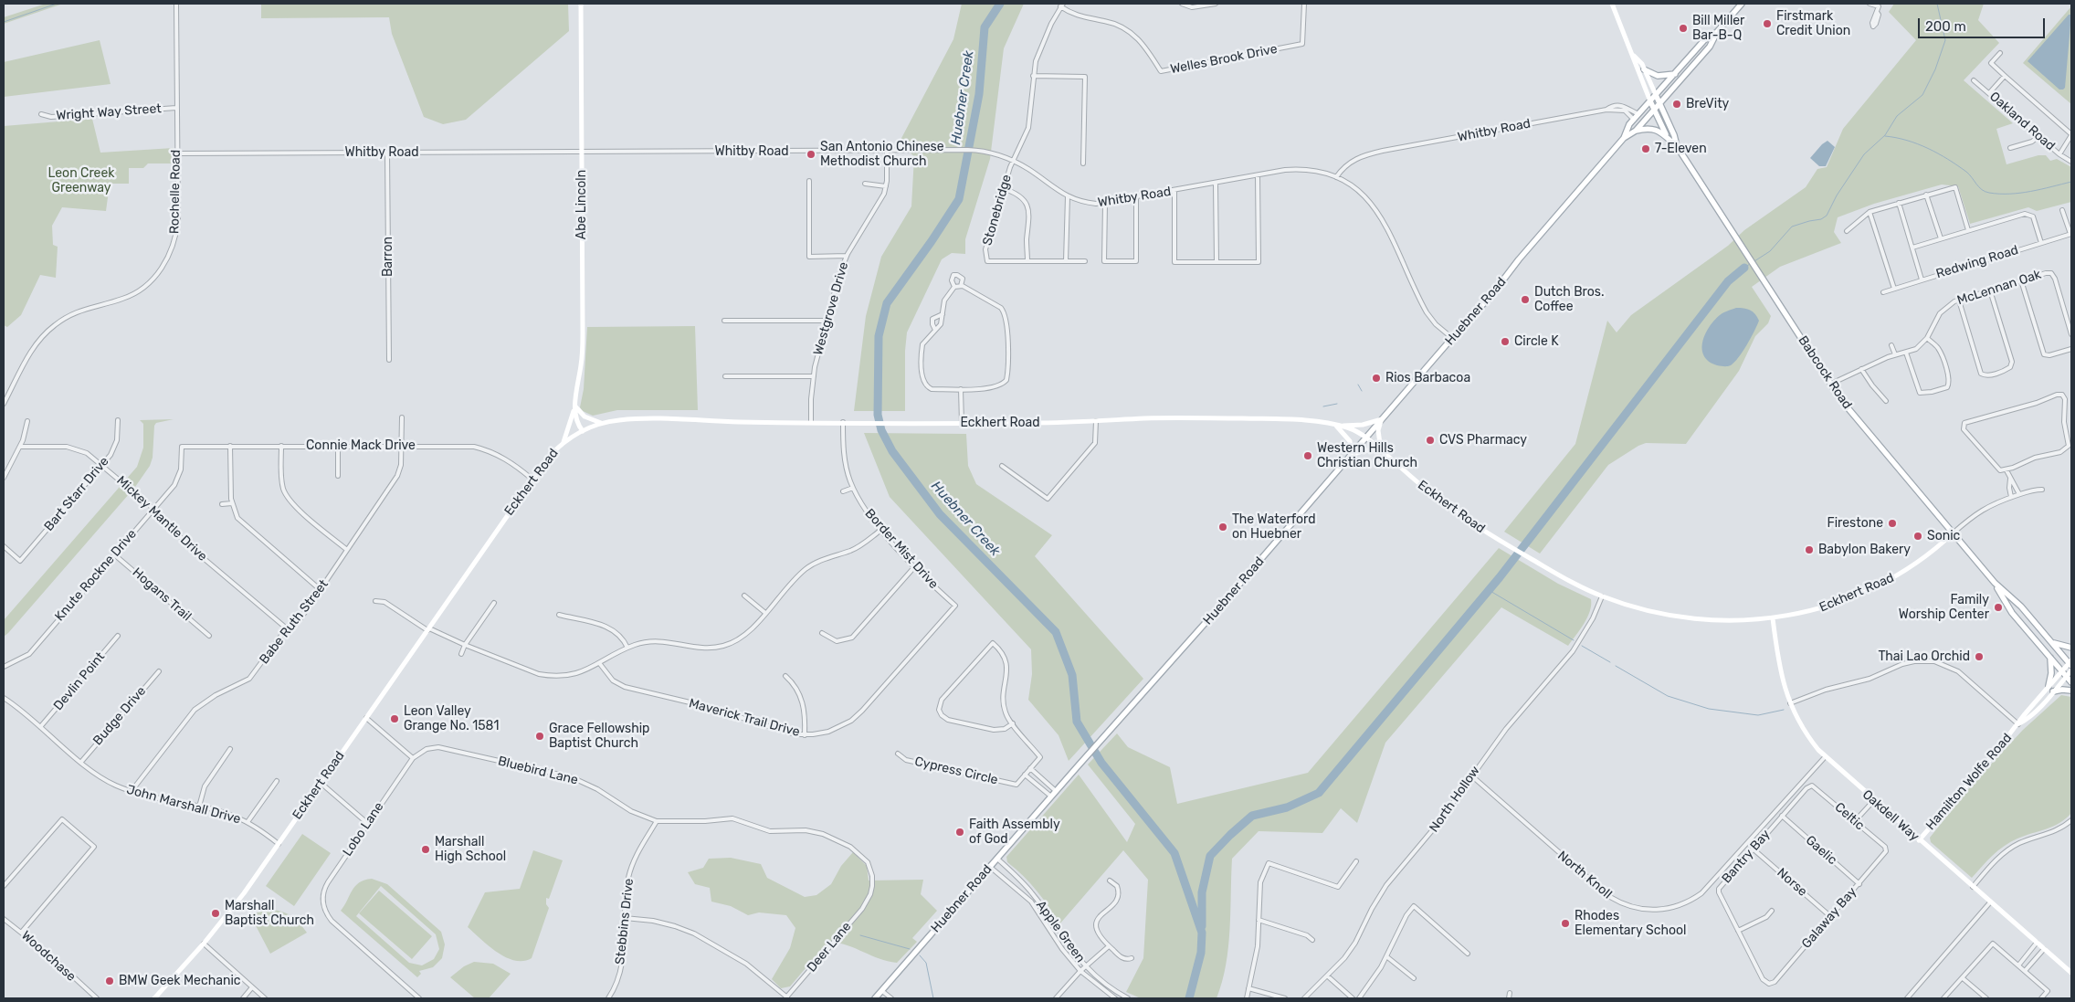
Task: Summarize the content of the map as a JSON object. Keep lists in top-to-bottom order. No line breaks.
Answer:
{"streets":{"main road":["Abe Lincoln","Huebner Road","Babcock Road","Eckhert Road","Hamilton Wolfe Road","Oakdell Way"],"street":["Welles Brook Drive","Wright Way Street","Oakland Road","Whitby Road","Rochelle Road","Stonebridge","Barron","Redwing Road","McLennan Oak","Westgrove Drive","Connie Mack Drive","Bart Starr Drive","Mickey Mantle Drive","Border Mist Drive","Knute Rockne Drive","Hogans Trail","Babe Ruth Street","Devlin Point","Budge Drive","Maverick Trail Drive","Bluebird Lane","Cypress Circle","North Hollow","John Marshall Drive","Celtic","Lobo Lane","Gaelic","Bantry Bay","North Knoll","Norse","Galaway Bay","Stebbins Drive","Apple Green","Deer Lane","Woodchase"]},"crossings":[["Welles Brook Drive","Stonebridge"],["Wright Way Street","Rochelle Road"],["Whitby Road","Rochelle Road"],["Whitby Road","Abe Lincoln"],["Whitby Road","Stonebridge"],["Whitby Road","Barron"],["Whitby Road","Westgrove Drive"],["Whitby Road","Huebner Road"],["Abe Lincoln","Eckhert Road"],["McLennan Oak","Babcock Road"],["Westgrove Drive","Eckhert Road"],["Huebner Road","Babcock Road"],["Huebner Road","Eckhert Road"],["Huebner Road","Apple Green"],["Babcock Road","Eckhert Road"],["Babcock Road","Hamilton Wolfe Road"],["Eckhert Road","Connie Mack Drive"],["Eckhert Road","Border Mist Drive"],["Eckhert Road","North Hollow"],["Eckhert Road","John Marshall Drive"],["Eckhert Road","Oakdell Way"],["Connie Mack Drive","Knute Rockne Drive"],["Connie Mack Drive","Babe Ruth Street"],["Bart Starr Drive","Mickey Mantle Drive"],["Mickey Mantle Drive","Knute Rockne Drive"],["Mickey Mantle Drive","Babe Ruth Street"],["Border Mist Drive","Maverick Trail Drive"],["Knute Rockne Drive","Hogans Trail"],["Babe Ruth Street","John Marshall Drive"],["Devlin Point","John Marshall Drive"],["Budge Drive","John Marshall Drive"],["Bluebird Lane","Lobo Lane"],["Bluebird Lane","Stebbins Drive"],["Bluebird Lane","Deer Lane"],["Hamilton Wolfe Road","Oakdell Way"],["North Hollow","North Knoll"],["Oakdell Way","North Knoll"],["Celtic","Bantry Bay"],["Celtic","Galaway Bay"],["Gaelic","Bantry Bay"],["Gaelic","Galaway Bay"],["Bantry Bay","Norse"],["Bantry Bay","Galaway Bay"],["Norse","Galaway Bay"]],"water":["Huebner Creek"],"parks":["Leon Creek Greenway"],"places":["Firstmark Credit Union","Bill Miller Bar-B-Q","BreVity","7-Eleven","San Antonio Chinese Methodist Church","Dutch Bros. Coffee","Circle K","Rios Barbacoa","CVS Pharmacy","Western Hills Christian Church","Firestone","The Waterford on Huebner","Sonic","Babylon Bakery","Family Worship Center","Thai Lao Orchid","Leon Valley Grange No. 1581","Grace Fellowship Baptist Church","Faith Assembly of God","Marshall High School","Marshall Baptist Church","Rhodes Elementary School","BMW Geek Mechanic"],"scale_bar":"200 m"}
